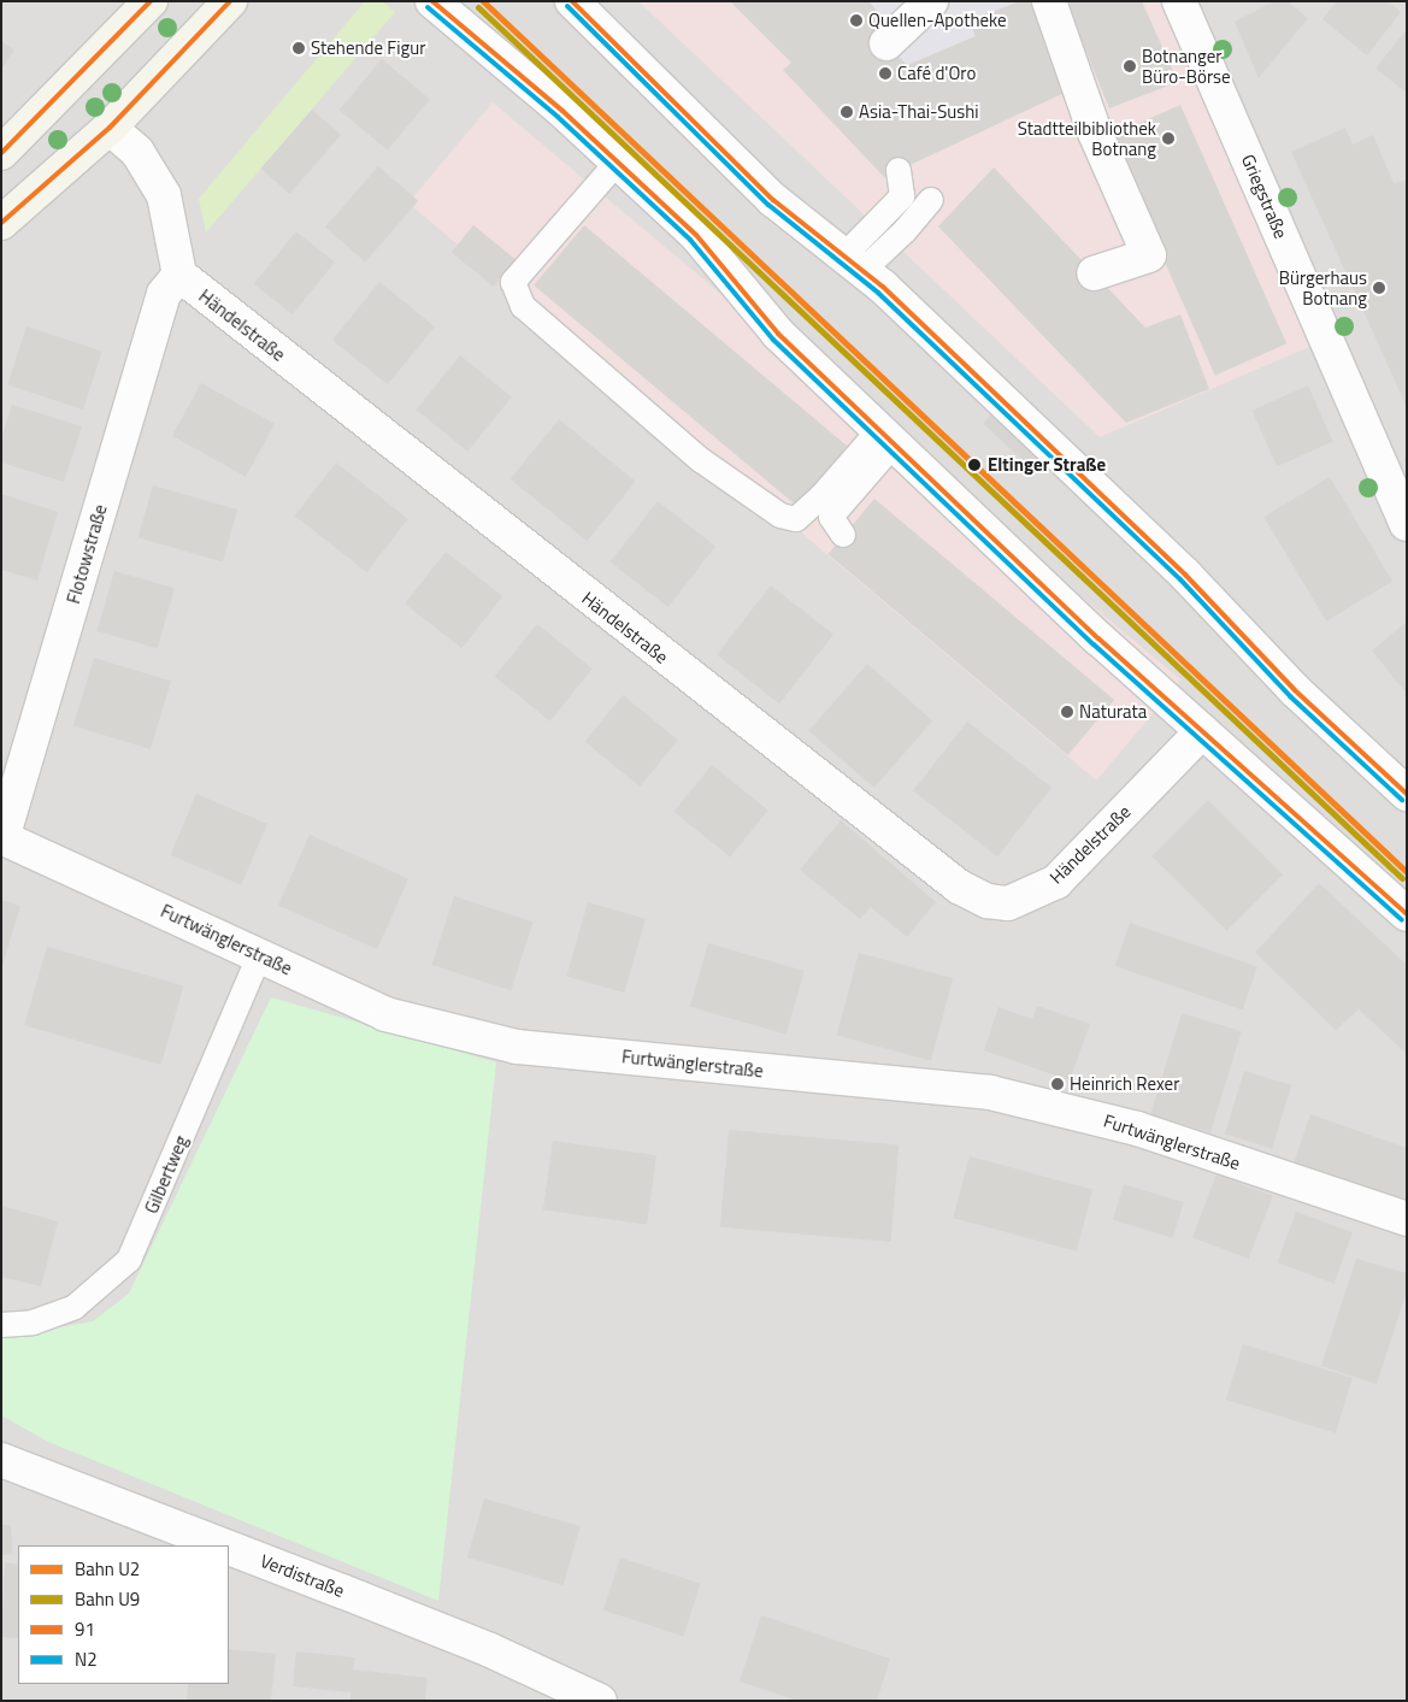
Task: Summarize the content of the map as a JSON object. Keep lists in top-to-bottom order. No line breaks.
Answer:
{"streets":{"street":["Griegstraße","Händelstraße","Flotowstraße","Furtwänglerstraße","Verdistraße"],"lane":["Gilbertweg"]},"crossings":[["Händelstraße","Flotowstraße"],["Flotowstraße","Furtwänglerstraße"],["Furtwänglerstraße","Gilbertweg"]],"places":["Quellen-Apotheke","Stehende Figur","Botnanger Büro-Börse","Café d'Oro","Asia-Thai-Sushi","Stadtteilbibliothek Botnang","Bürgerhaus Botnang","Eltinger Straße","Naturata","Heinrich Rexer"],"lines":["rail line U2","transit line 91","transit line N2","rail line U9"],"legend":["Bahn U2","Bahn U9","91","N2"]}
